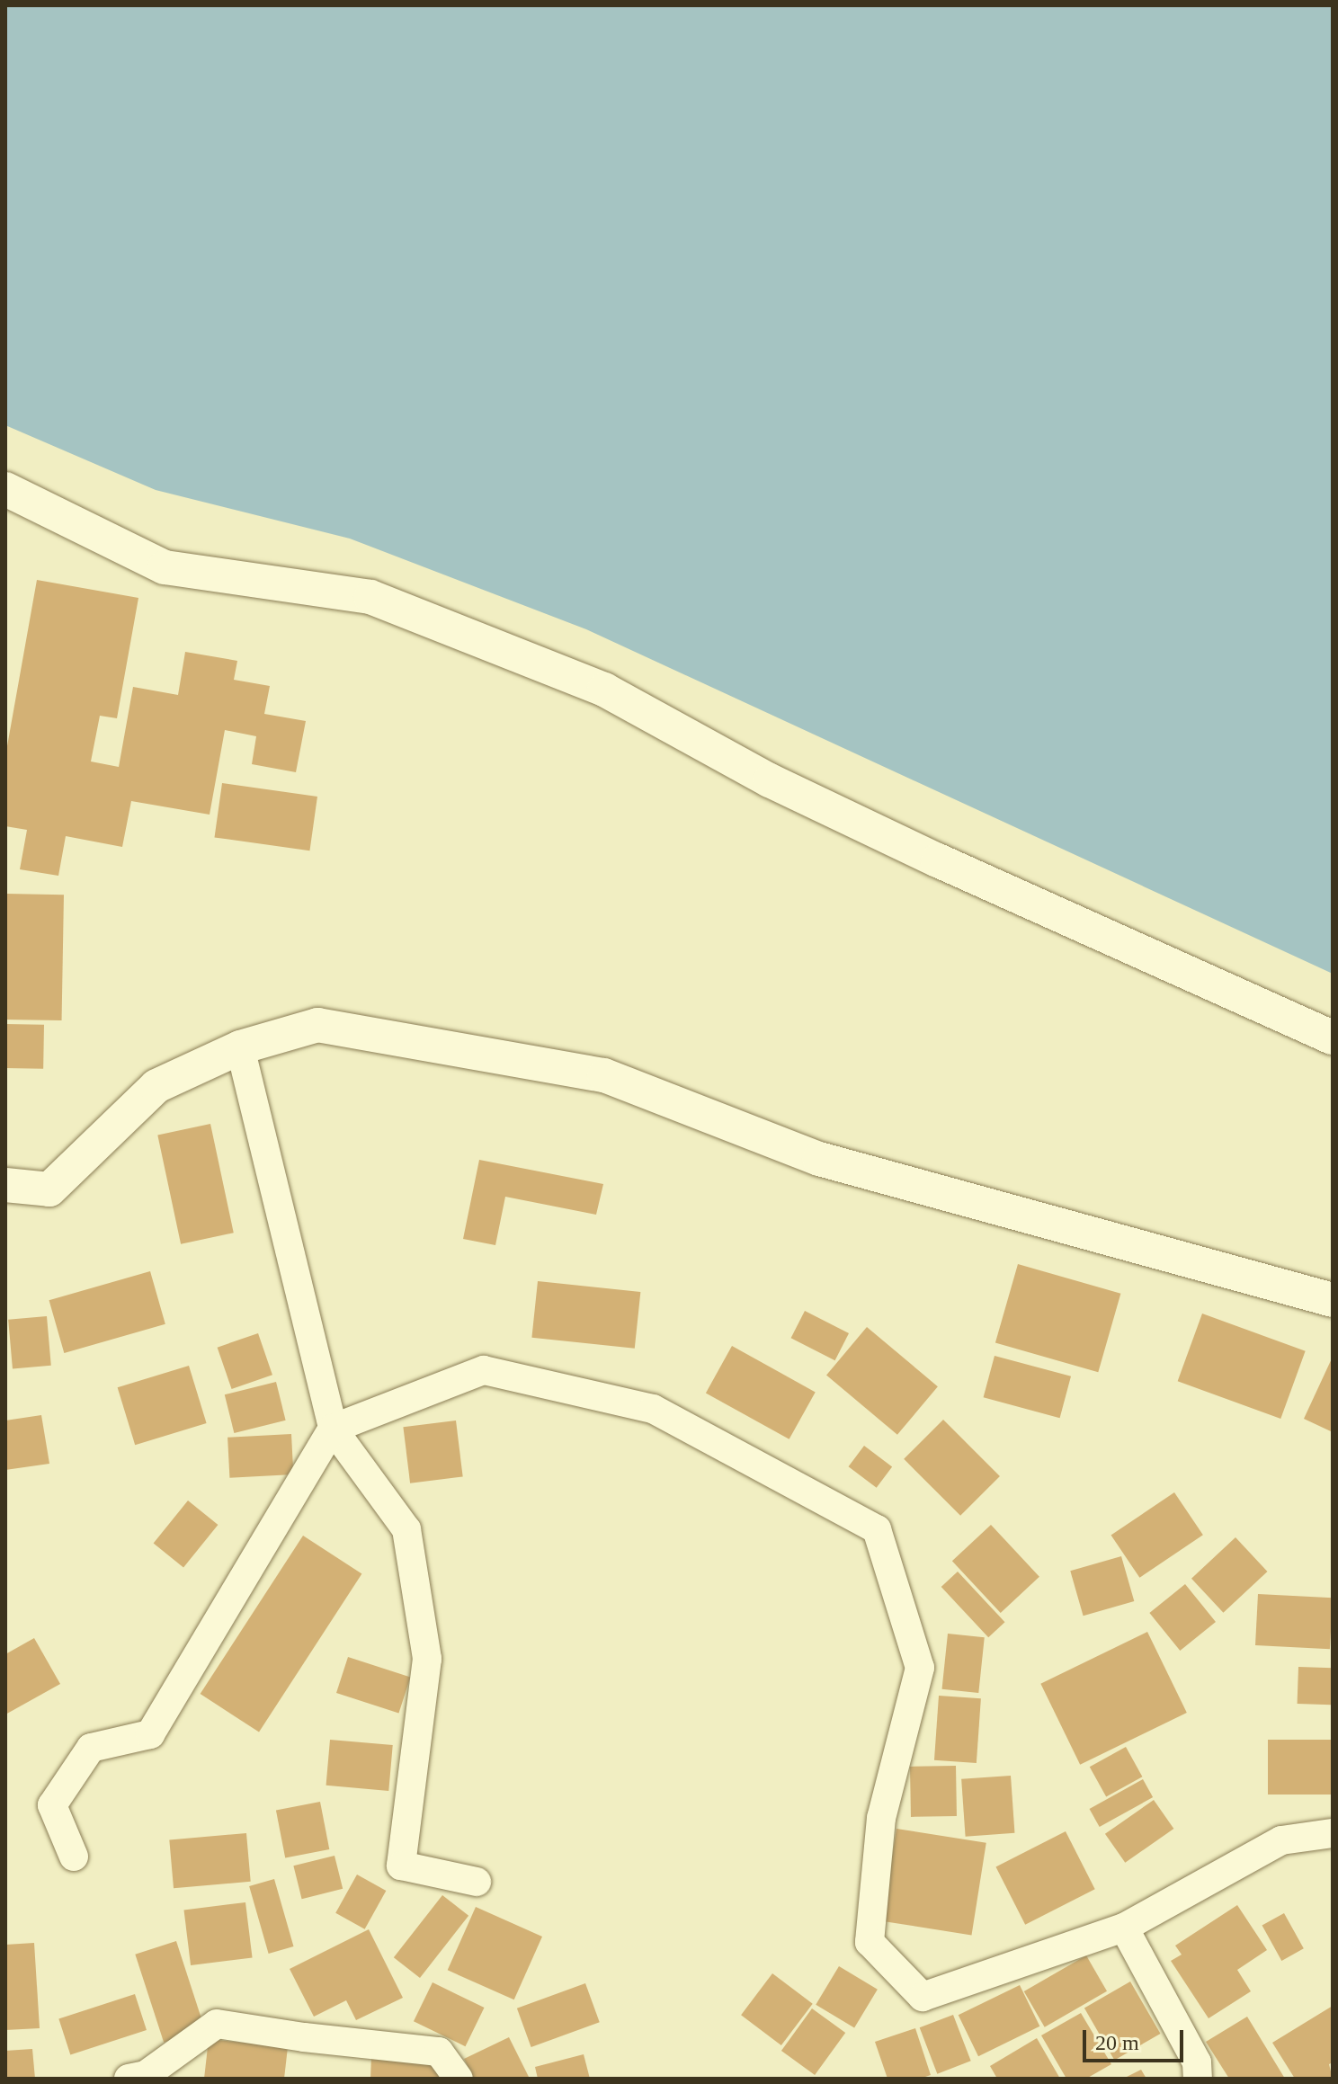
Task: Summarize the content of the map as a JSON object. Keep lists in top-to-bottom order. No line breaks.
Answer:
{"scale_bar":"20 m"}
